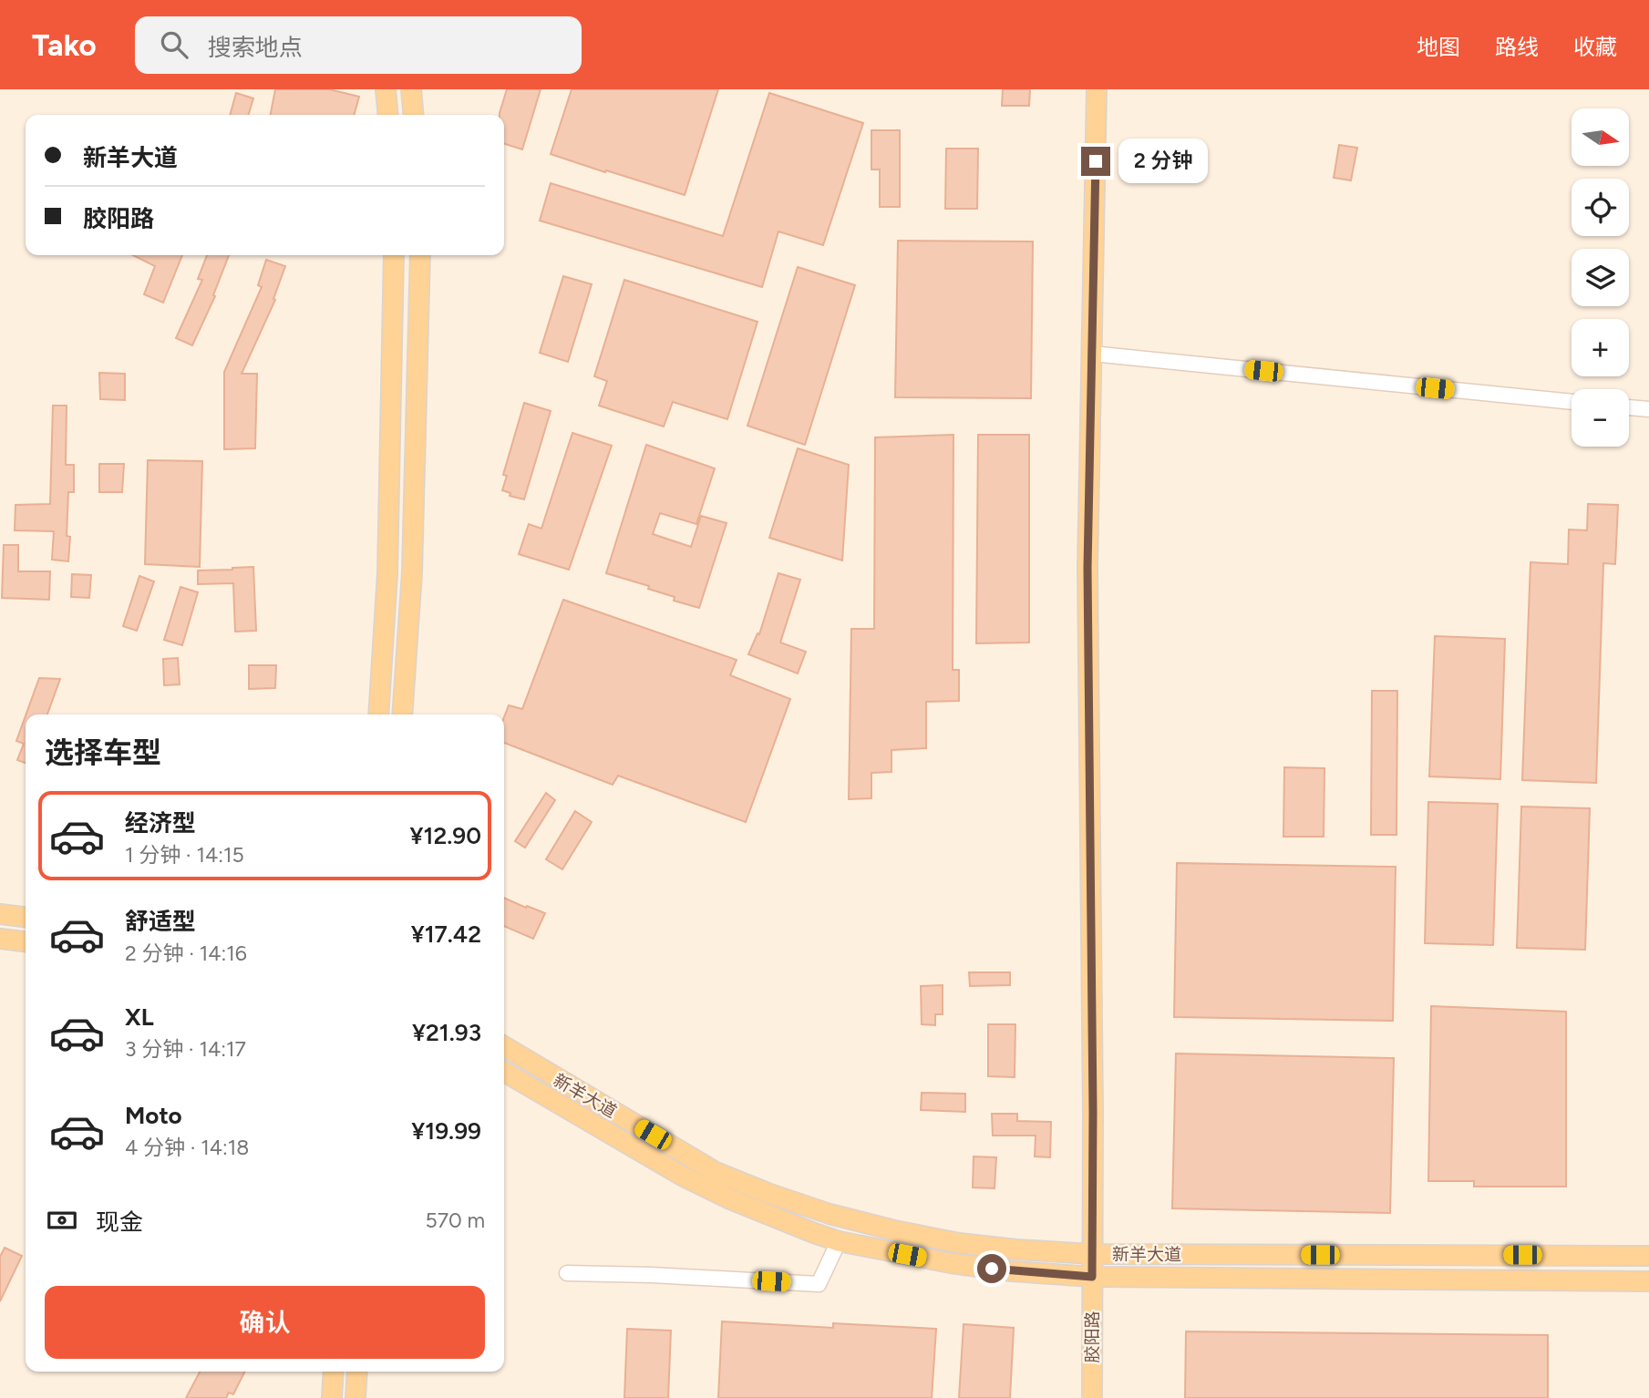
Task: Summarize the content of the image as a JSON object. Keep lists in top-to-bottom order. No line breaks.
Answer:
{"streets":{"main road":["新羊大道","胶阳路"]},"crossings":[["新羊大道","胶阳路"]],"north":"right","page":{"header":"Tako","search":"搜索地点","nav":["地图","路线","收藏"],"map_buttons":["+","−"],"banner":["新羊大道","胶阳路"],"bubble":"2 分钟","heading":"选择车型","list":[{"name":"经济型","note":"1 分钟 · 14:15","value":"¥12.90"},{"name":"舒适型","note":"2 分钟 · 14:16","value":"¥17.42"},{"name":"XL","note":"3 分钟 · 14:17","value":"¥21.93"},{"name":"Moto","note":"4 分钟 · 14:18","value":"¥19.99"}],"pay":["现金","570 m"],"buttons":"确认"}}
